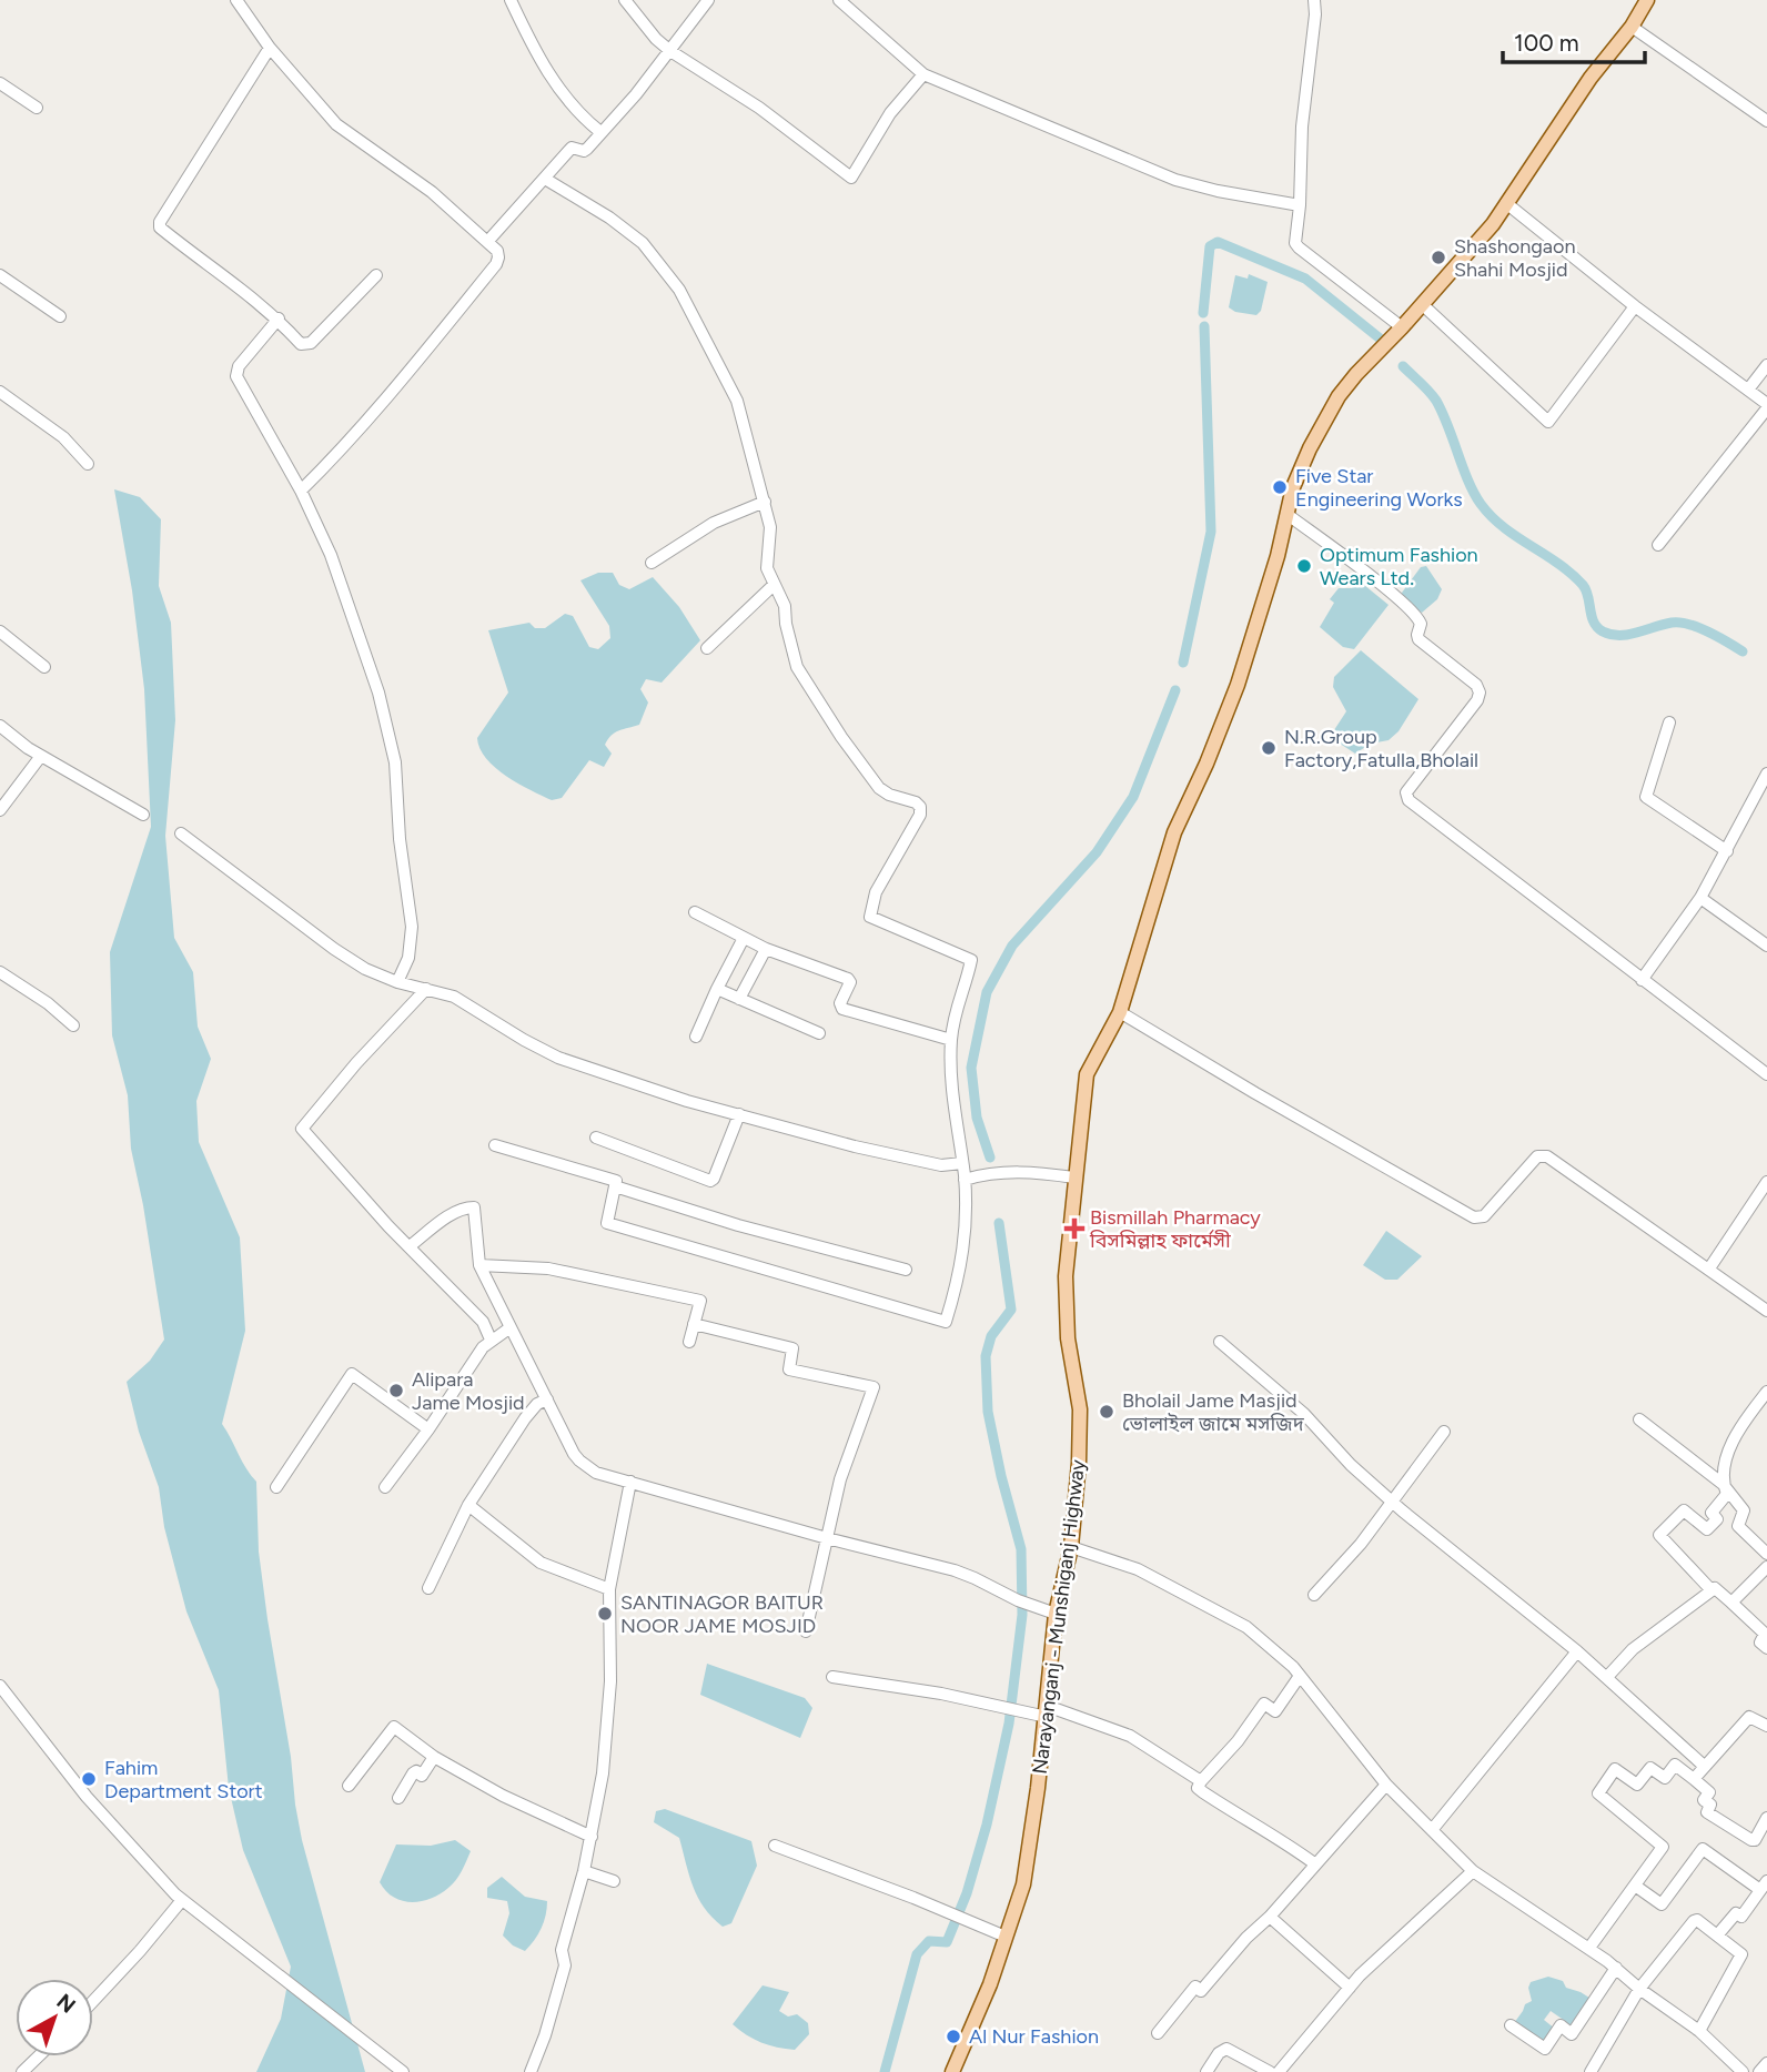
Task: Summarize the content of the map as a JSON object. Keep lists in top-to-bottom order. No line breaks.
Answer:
{"streets":{"main road":["Narayanganj - Munshiganj Highway"]},"places":{"other":["Shashongaon Shahi Mosjid","Five Star Engineering Works","Optimum Fashion Wears Ltd.","N.R.Group Factory,Fatulla,Bholail","Alipara Jame Mosjid","Bholail Jame Masjid ভোলাইল জামে মসজিদ","SANTINAGOR BAITUR NOOR JAME MOSJID","Fahim Department Stort","Al Nur Fashion"],"health":["Bismillah Pharmacy বিসমিল্লাহ ফার্মেসী"]},"scale_bar":"100 m","north":"top right"}
